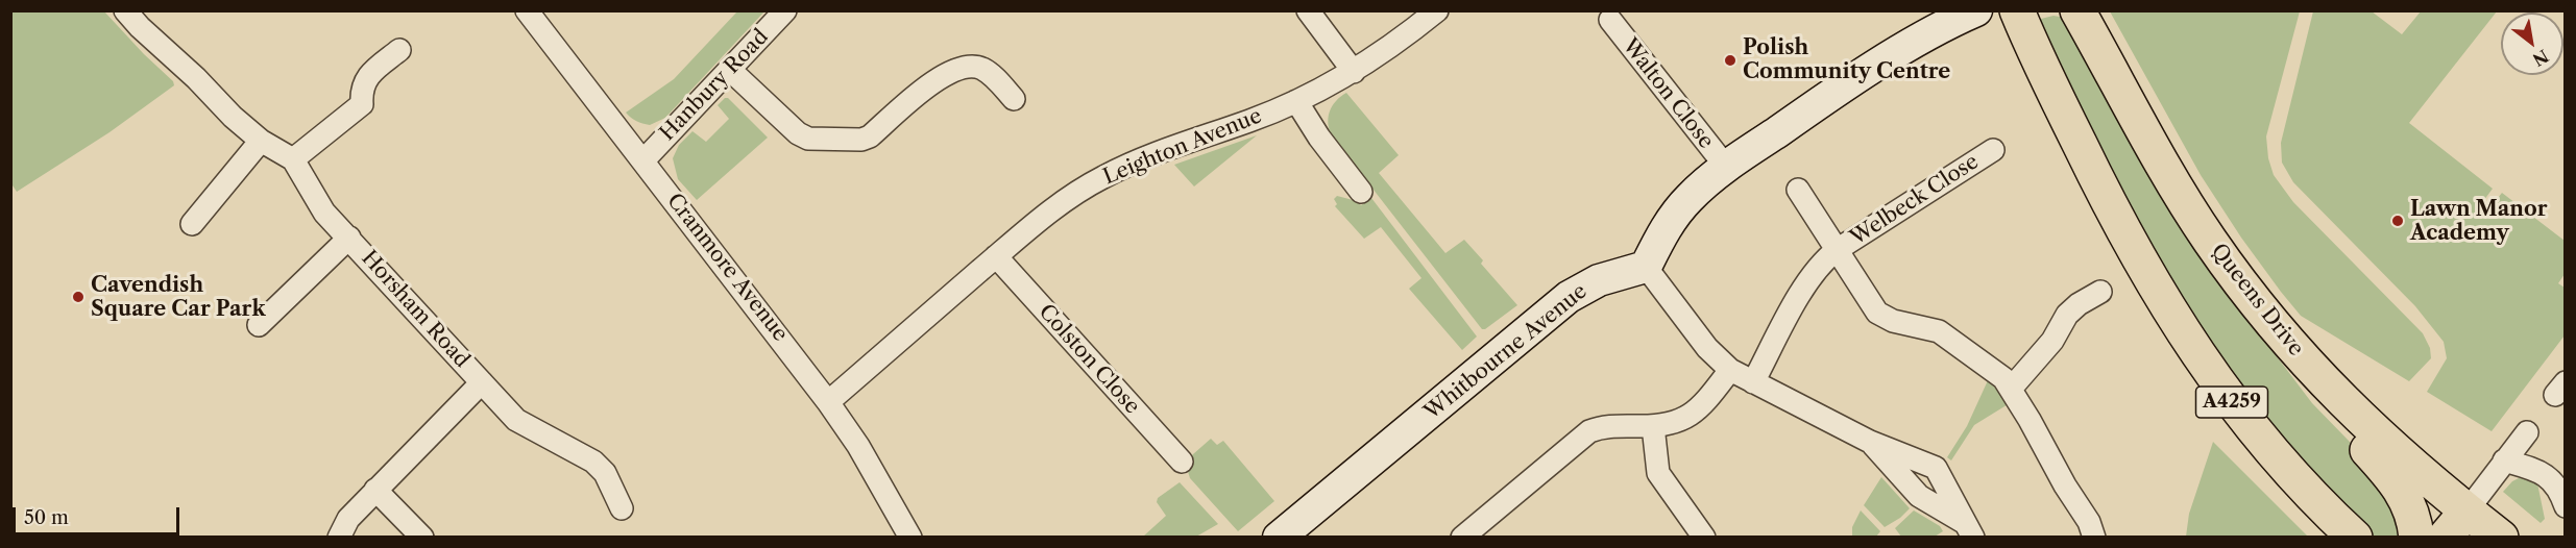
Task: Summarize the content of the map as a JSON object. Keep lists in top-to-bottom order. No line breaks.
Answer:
{"streets":{"main road":["Queens Drive","A4259"],"street":["Hanbury Road","Walton Close","Leighton Avenue","Welbeck Close","Cranmore Avenue","Horsham Road","Whitbourne Avenue","Colston Close"]},"crossings":[["Hanbury Road","Cranmore Avenue"],["Leighton Avenue","Cranmore Avenue"],["Leighton Avenue","Colston Close"]],"places":["Polish Community Centre","Lawn Manor Academy","Cavendish Square Car Park"],"scale_bar":"50 m","north":"bottom right"}
